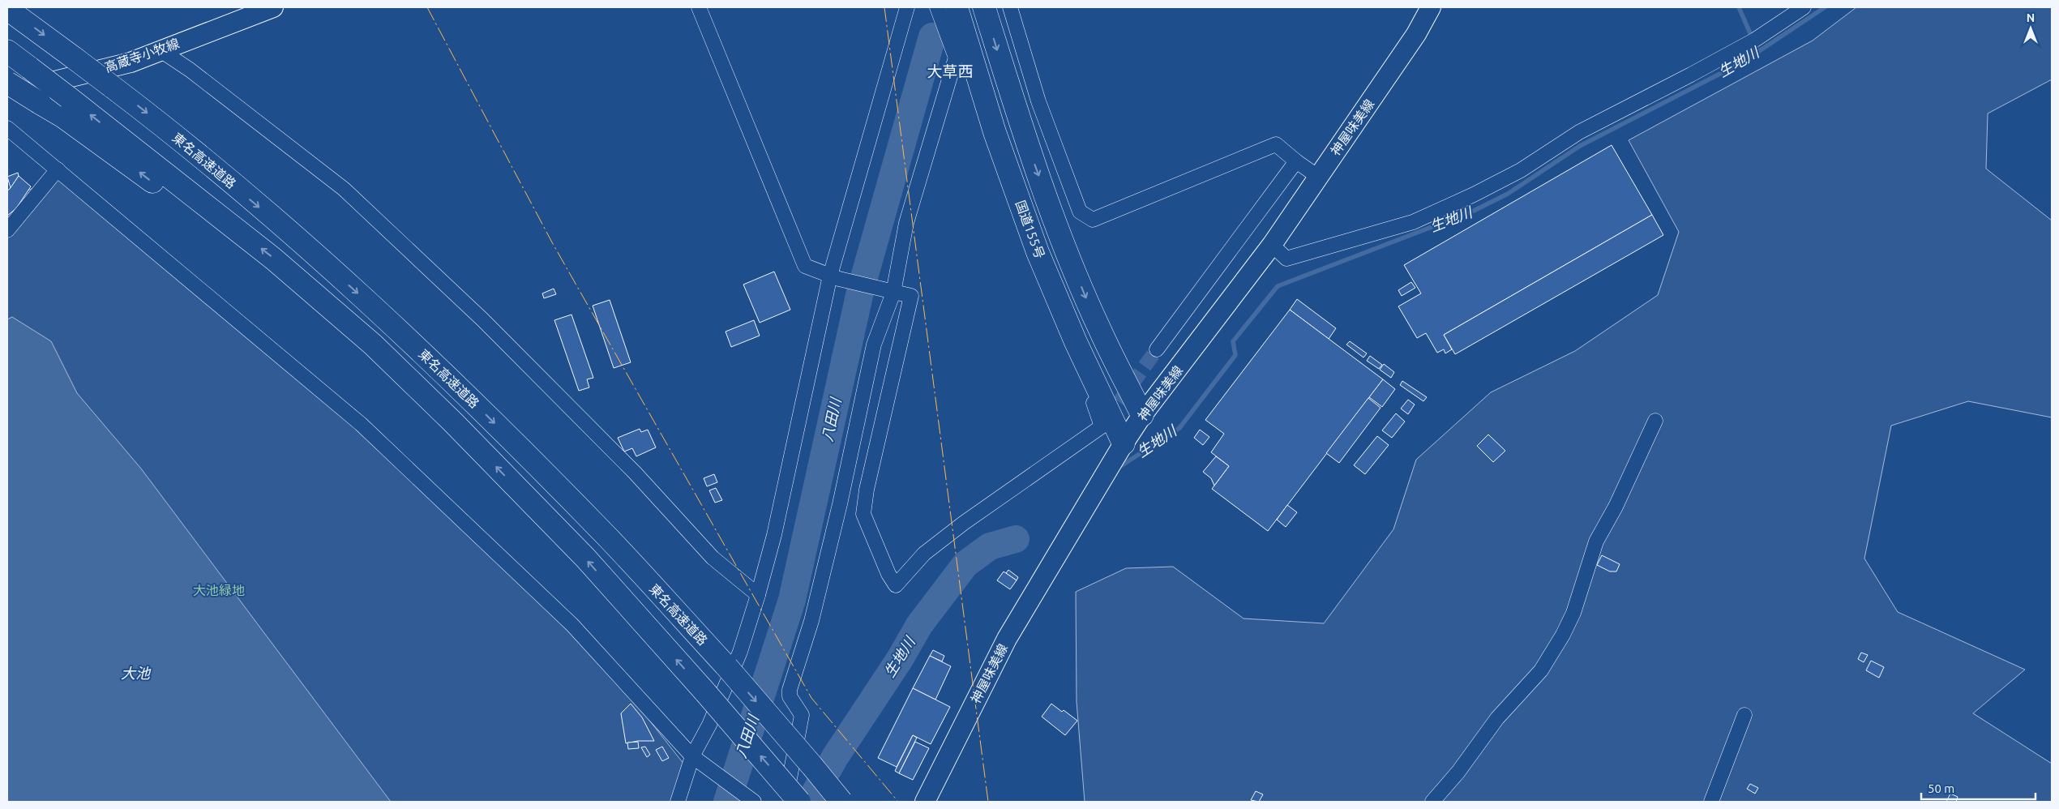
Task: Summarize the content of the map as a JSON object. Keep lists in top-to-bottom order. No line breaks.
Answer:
{"streets":{"highway":["東名高速道路","国道155号"],"main road":["高蔵寺小牧線","神屋味美線"]},"crossings":[["神屋味美線","国道155号"]],"districts":["大草西"],"water":["生地川","八田川","大池"],"parks":["大池緑地"],"scale_bar":"50 m","north":"top"}
